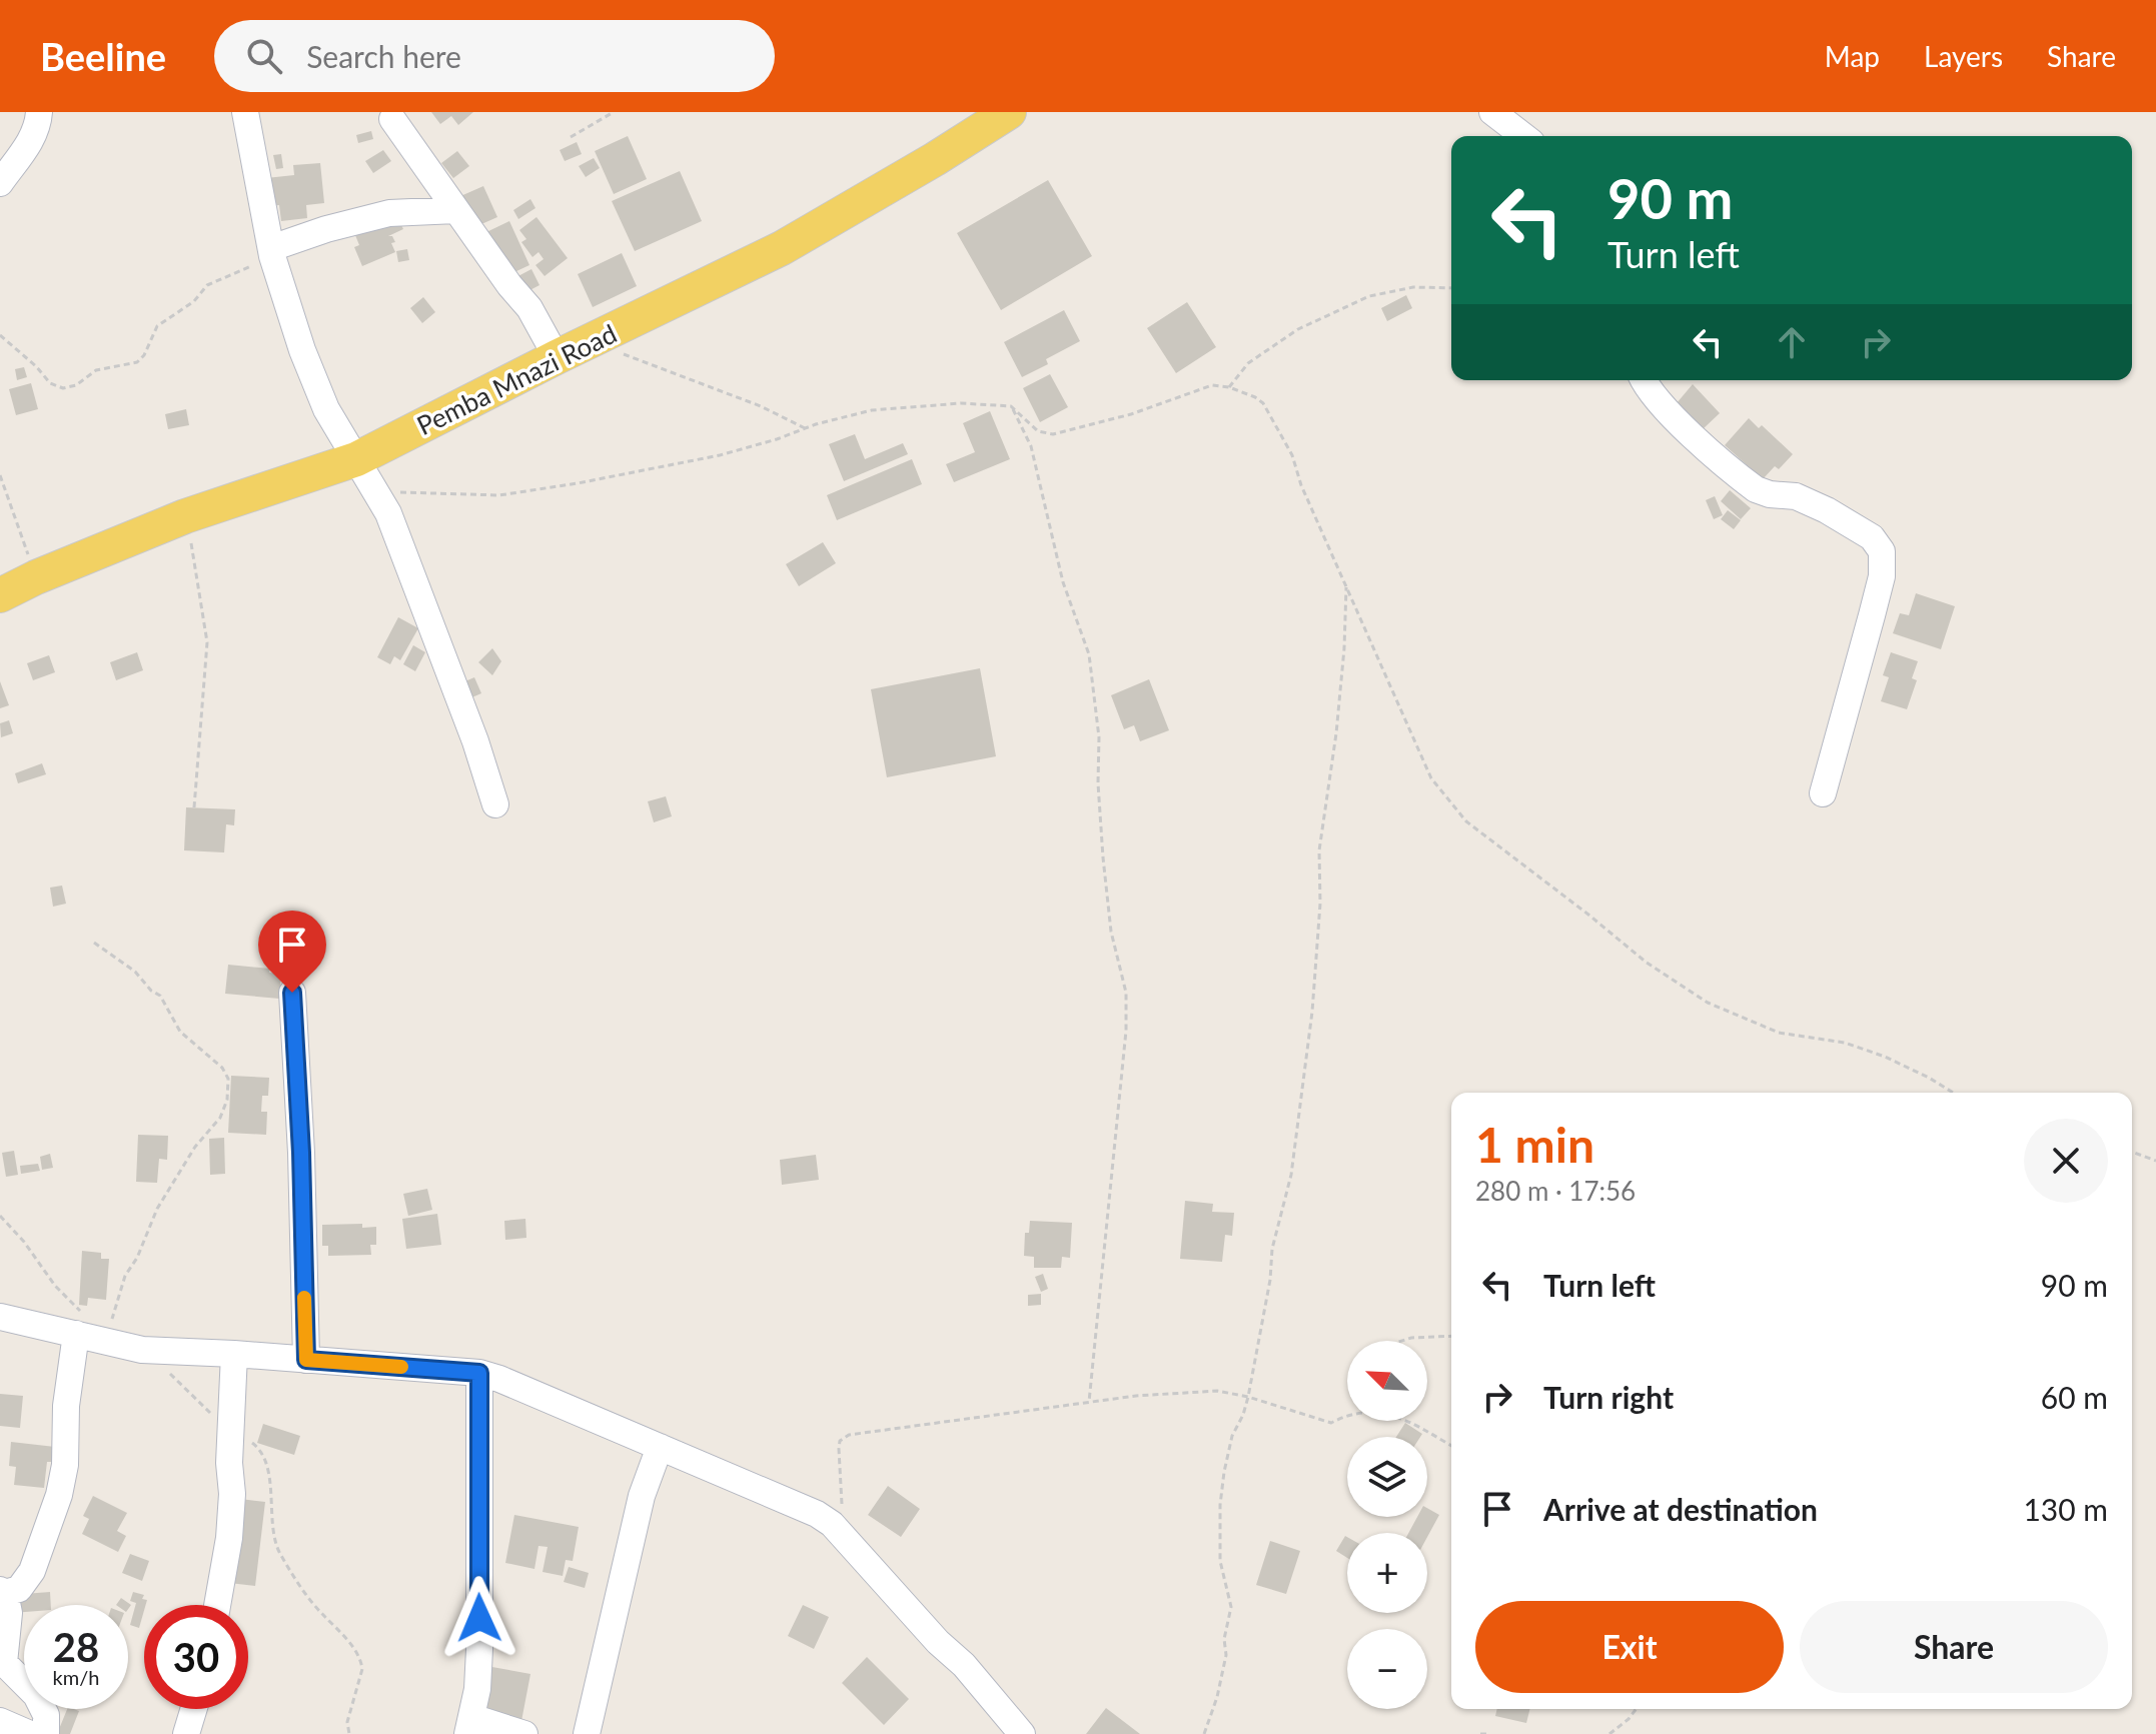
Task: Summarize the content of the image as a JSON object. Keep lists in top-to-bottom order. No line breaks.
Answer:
{"streets":{"main road":["Pemba Mnazi Road"]},"north":"top left","page":{"header":"Beeline","search":"Search here","nav":["Map","Layers","Share"],"turn":["90 m","Turn left"],"heading":["1 min","280 m · 17:56"],"list":[{"name":"Turn left","value":"90 m"},{"name":"Turn right","value":"60 m"},{"name":"Arrive at destination","value":"130 m"}],"map_buttons":["+","−"],"buttons":["Exit","Share"],"speed":"28 km/h","limit":"30"}}
